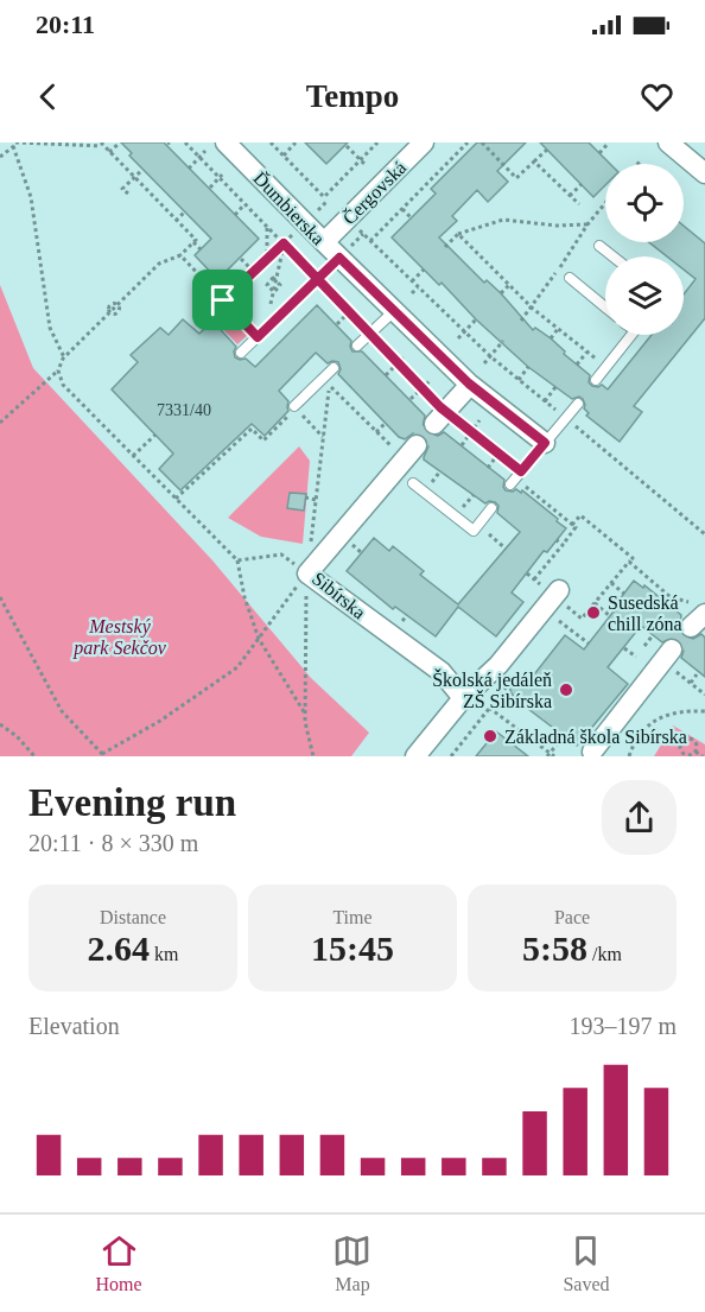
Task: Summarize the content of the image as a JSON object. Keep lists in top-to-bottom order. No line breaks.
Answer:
{"streets":{"street":["Čergovská","Ďumbierska","Sibírska"]},"crossings":[["Čergovská","Ďumbierska"]],"parks":["Mestský park Sekčov"],"places":["Susedská chill zóna","Školská jedáleň ZŠ Sibírska","Základná škola Sibírska"],"house_numbers":["7331/40"],"page":{"status":"20:11","header":"Tempo","heading":["Evening run","20:11 · 8 × 330 m"],"stats":[["Distance","2.64 km"],["Time","15:45"],["Pace","5:58 /km"]],"chart":["Elevation","193–197 m"],"tabs":["Home","Map","Saved"]}}
